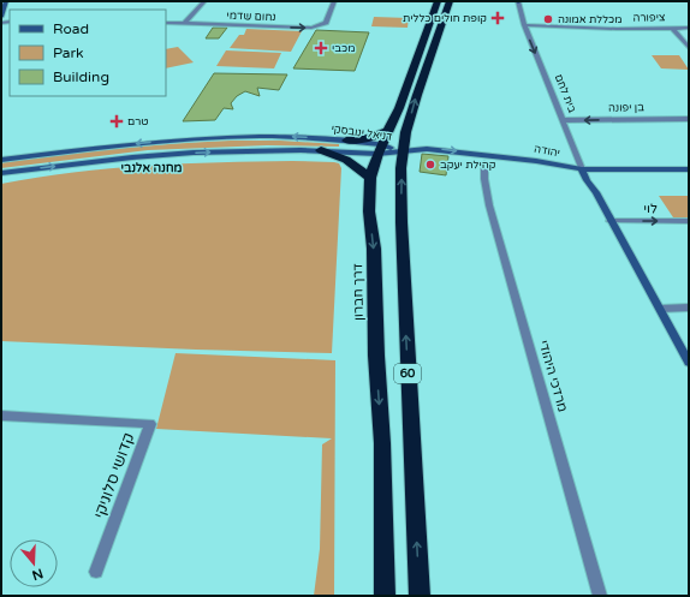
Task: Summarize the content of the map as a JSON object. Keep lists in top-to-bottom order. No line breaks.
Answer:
{"streets":{"highway":["דרך חברון","60"],"street":["נחום שדמי","ציפורה","בית לחם","בן יפונה","דניאל ינובסקי","יהודה","לוי","מרדכי היהודי","קדושי סלוניקי"]},"crossings":[["ציפורה","בית לחם"],["בית לחם","בן יפונה"],["בית לחם","יהודה"],["בית לחם","לוי"],["דניאל ינובסקי","יהודה"],["דניאל ינובסקי","דרך חברון"],["דניאל ינובסקי","60"],["יהודה","60"]],"one_way":["נחום שדמי","בן יפונה","יהודה"],"districts":["מחנה אלנבי"],"places":{"health":["קופת חולים כללית","מכבי","טרם"],"other":["מכללת אמונה","קהילת יעקב"]},"legend":["Road","Park","Building"],"north":"bottom"}
